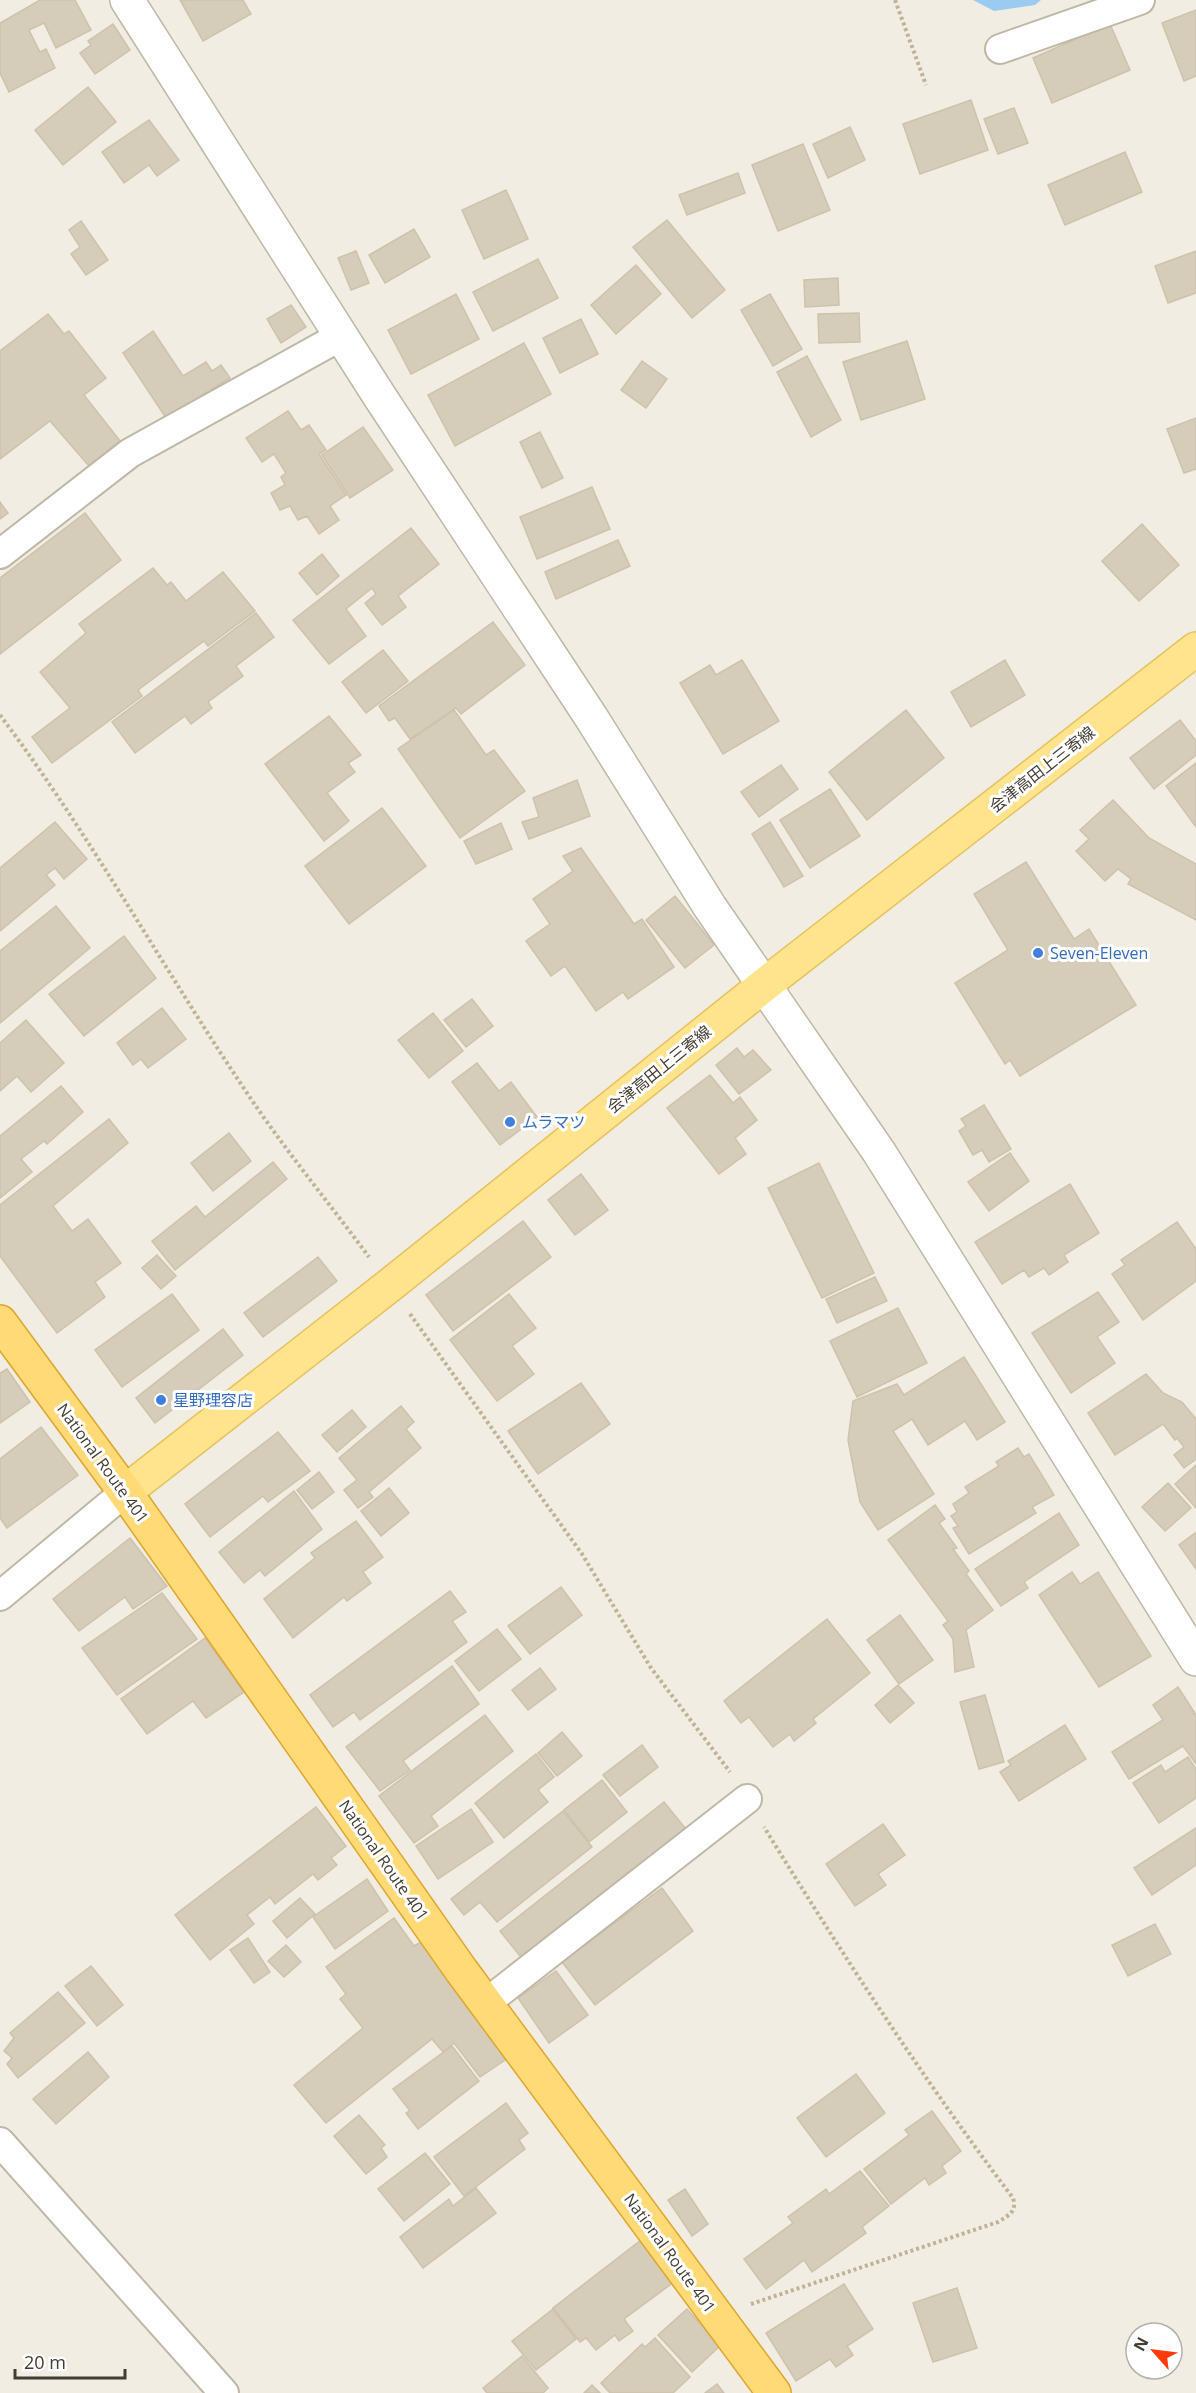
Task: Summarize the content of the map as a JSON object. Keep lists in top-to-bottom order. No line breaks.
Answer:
{"streets":{"highway":["National Route 401"],"main road":["会津高田上三寄線"]},"crossings":[["会津高田上三寄線","National Route 401"]],"places":["Seven-Eleven","ムラマツ","星野理容店"],"scale_bar":"20 m","north":"top left"}
